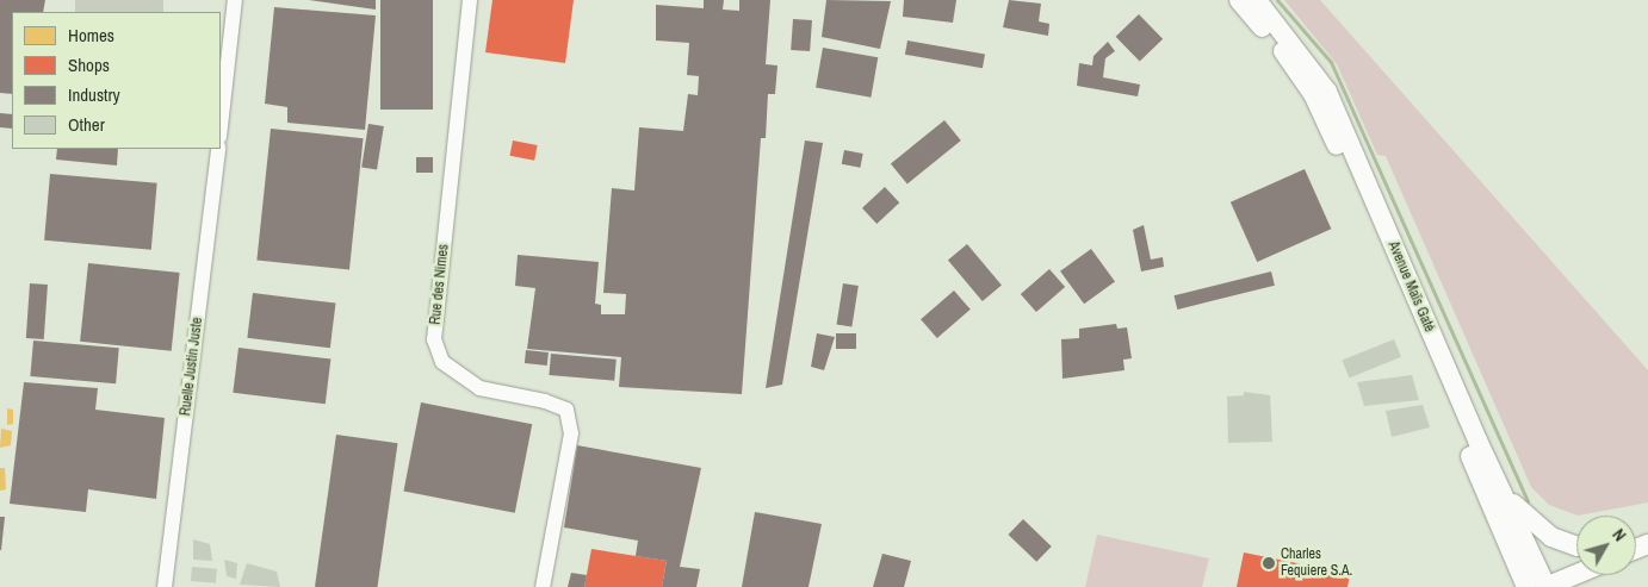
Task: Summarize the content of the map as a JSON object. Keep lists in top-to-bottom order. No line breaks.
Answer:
{"streets":{"main road":["Avenue Maïs Gaté"],"street":["Rue des Nimes","Ruelle Justin Juste"]},"places":["Charles Fequiere S.A."],"legend":["Homes","Shops","Industry","Other"],"north":"top right"}
